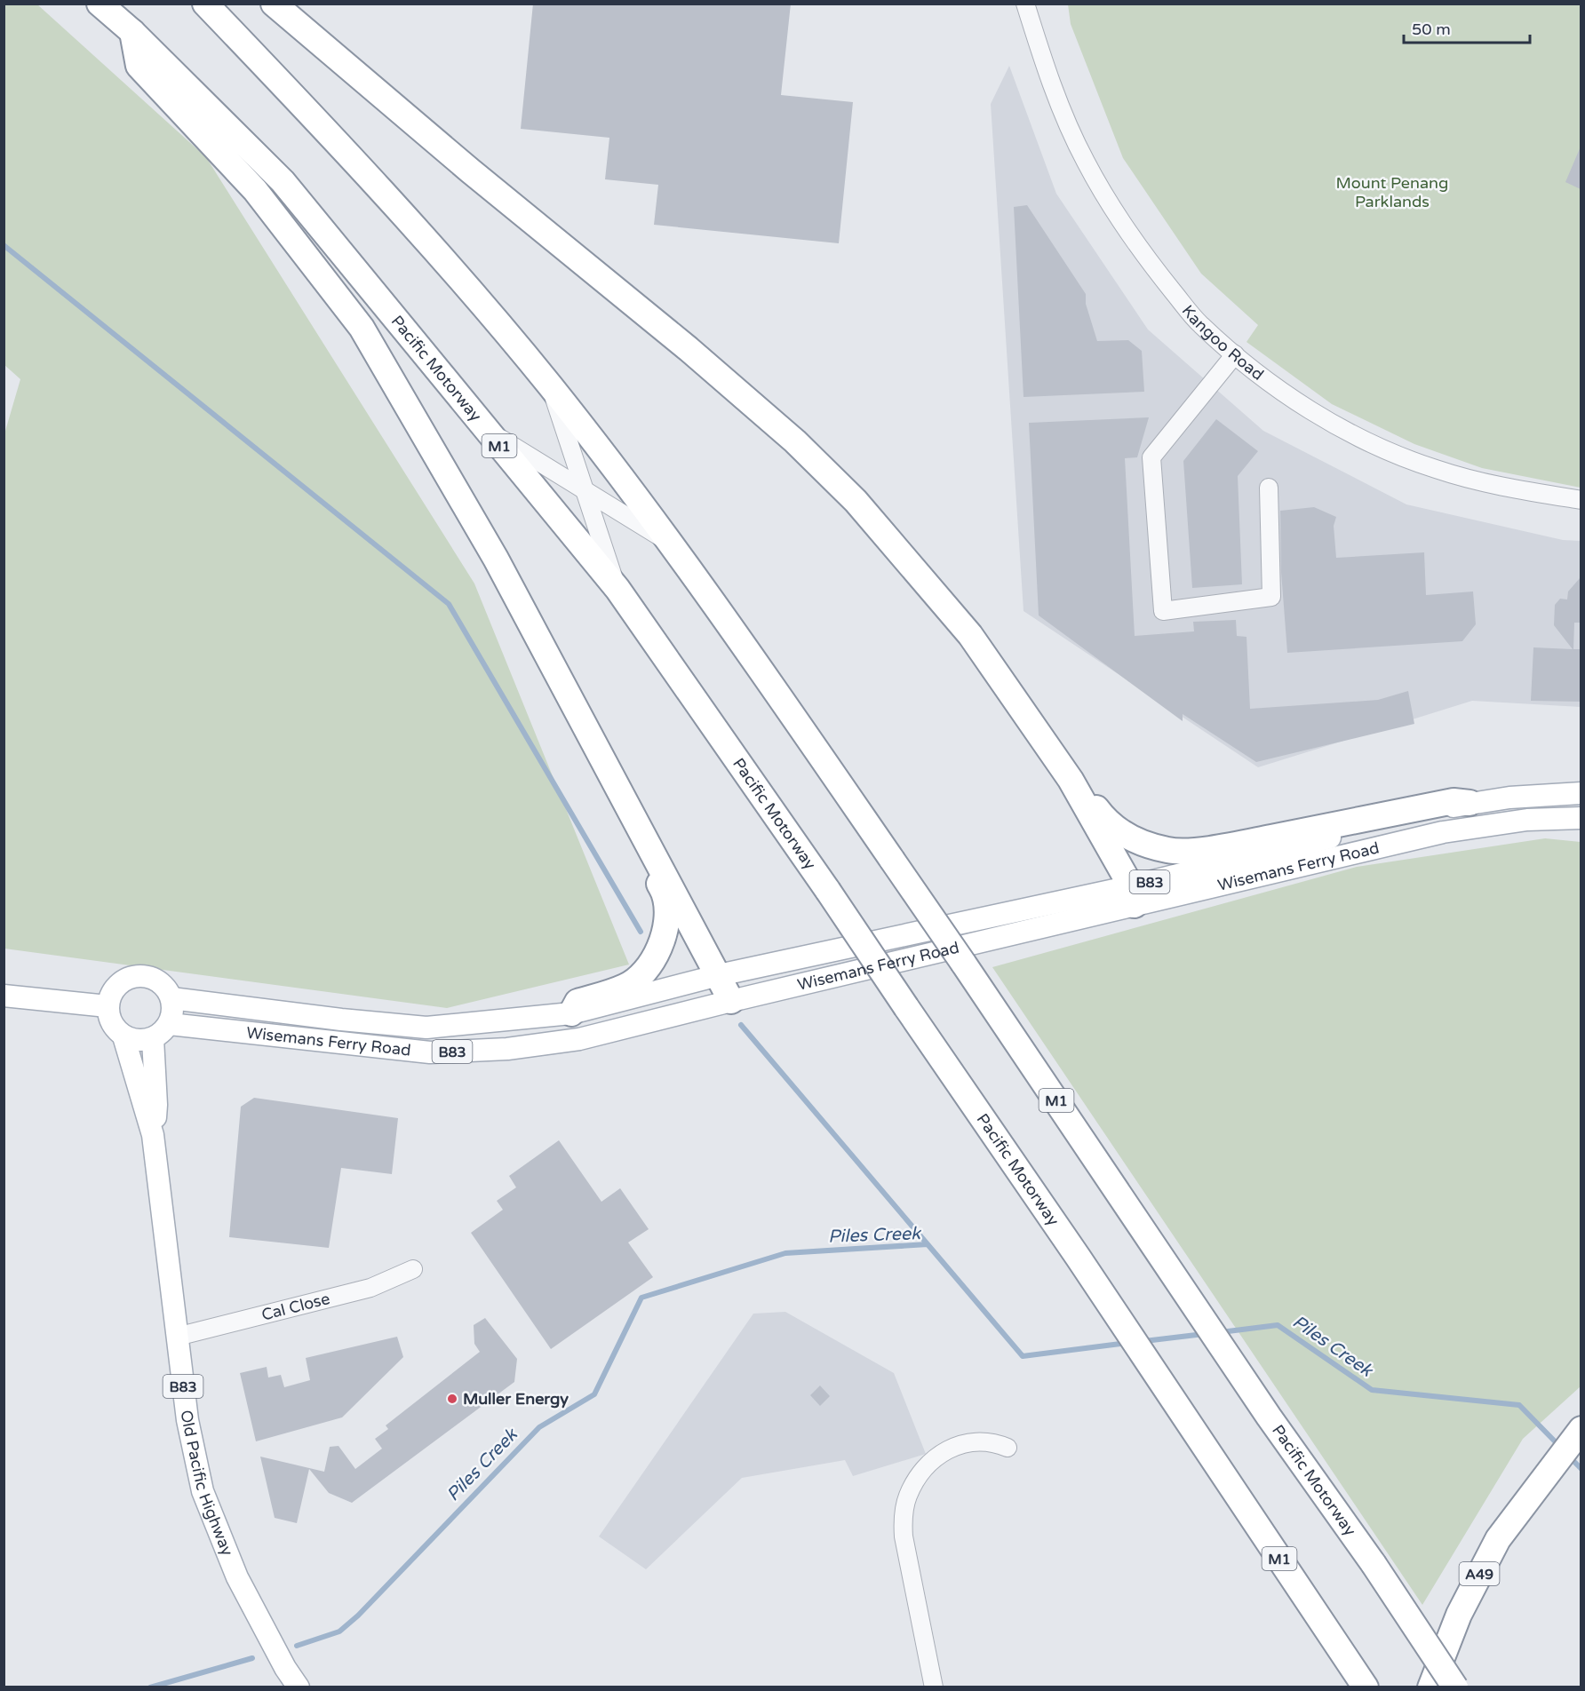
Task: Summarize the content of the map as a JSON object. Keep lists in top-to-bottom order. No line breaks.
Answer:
{"streets":{"highway":["Pacific Motorway","M1","A49"],"main road":["Wisemans Ferry Road","B83","Old Pacific Highway"],"street":["Kangoo Road","Cal Close"]},"crossings":[["Wisemans Ferry Road","B83"],["Wisemans Ferry Road","Old Pacific Highway"],["B83","Old Pacific Highway"],["Cal Close","Old Pacific Highway"]],"water":["Piles Creek"],"parks":["Mount Penang Parklands"],"places":["Muller Energy"],"scale_bar":"50 m"}
